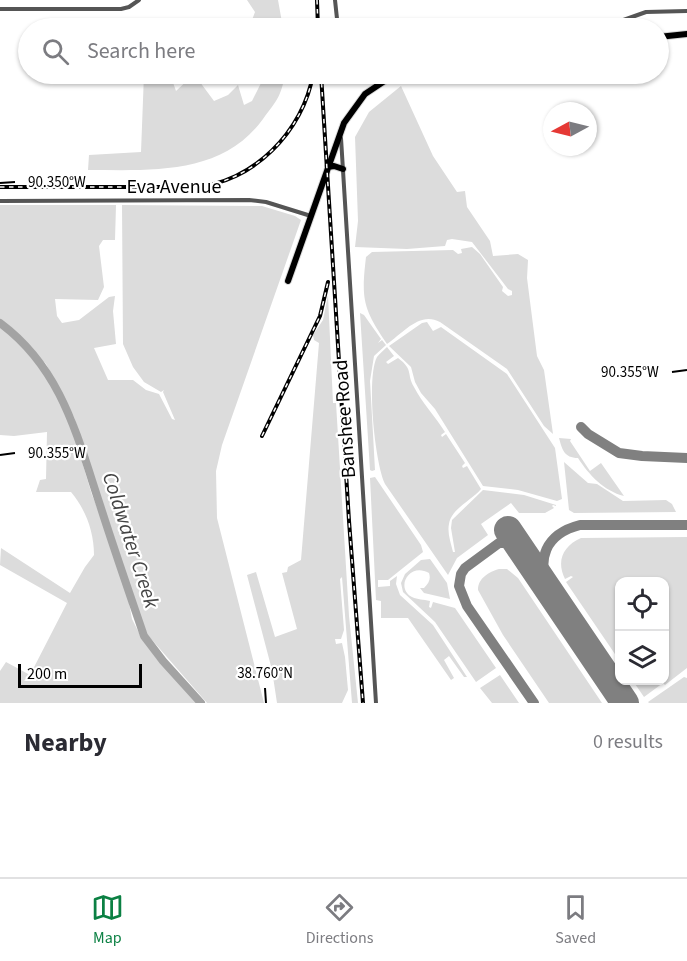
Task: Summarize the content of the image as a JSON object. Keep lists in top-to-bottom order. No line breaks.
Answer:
{"streets":{"street":["Eva Avenue","Banshee Road"]},"water":["Coldwater Creek"],"scale_bar":"200 m","north":"left","page":{"search":"Search here","scale":"200 m","heading":["Nearby","0 results"],"nav":["Map","Directions","Saved"]},"coordinates":["90.350°W","90.355°W","38.760°N"]}
